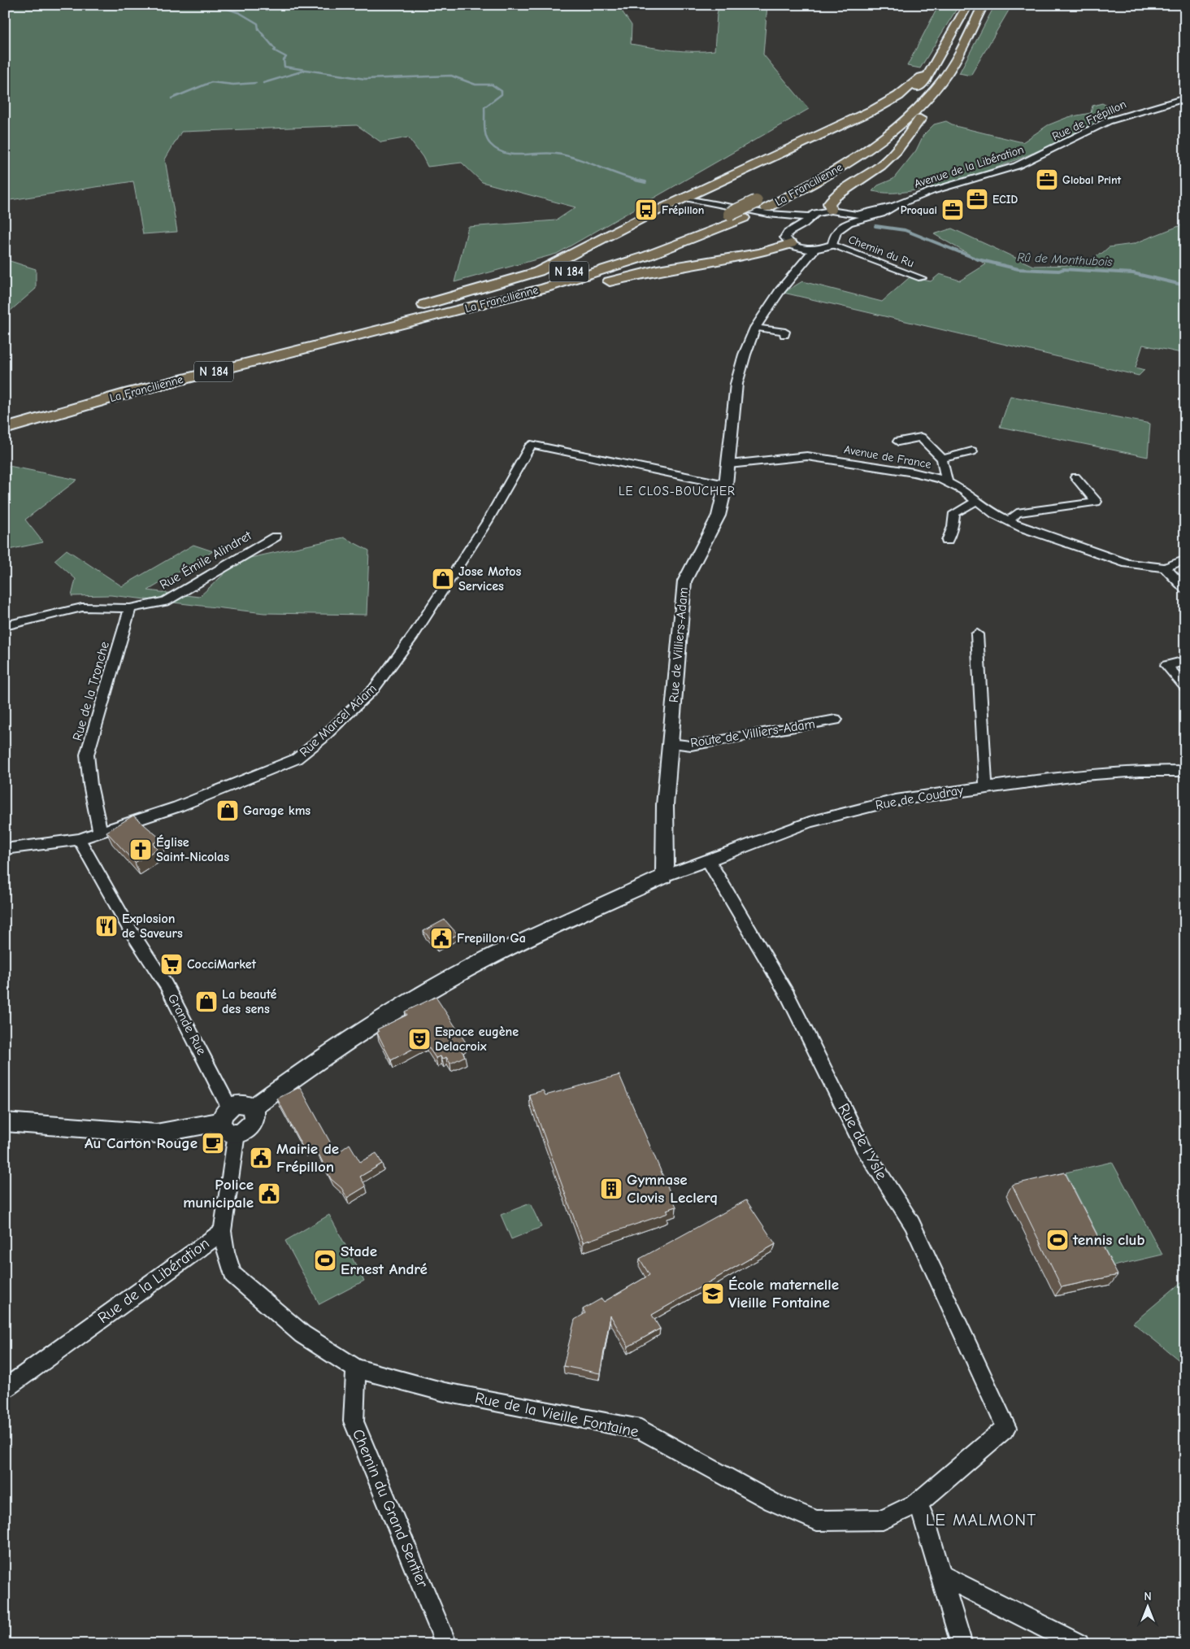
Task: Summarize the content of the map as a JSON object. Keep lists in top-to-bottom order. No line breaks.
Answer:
{"streets":{"highway":["La Francilienne","N 184"],"street":["Rue de Frépillon","Avenue de la Libération","Chemin du Ru","Avenue de France","Rue Émile Alindret","Rue de Villiers-Adam","Rue de la Tronche","Rue Marcel Adam","Route de Villiers-Adam","Rue de Coudray","Grande Rue","Rue de l'Ysle","Rue de la Libération","Rue de la Vieille Fontaine","Chemin du Grand Sentier"]},"crossings":[["Rue de Frépillon","Avenue de la Libération"],["Avenue de France","Rue de Villiers-Adam"],["Rue Émile Alindret","Rue de la Tronche"],["Rue de Villiers-Adam","Rue Marcel Adam"],["Rue de Villiers-Adam","Route de Villiers-Adam"],["Rue de Villiers-Adam","Rue de Coudray"],["Rue de la Tronche","Rue Marcel Adam"],["Rue Marcel Adam","Grande Rue"],["Rue de Coudray","Rue de l'Ysle"],["Grande Rue","Rue de la Libération"],["Rue de l'Ysle","Rue de la Vieille Fontaine"],["Rue de la Libération","Rue de la Vieille Fontaine"],["Rue de la Vieille Fontaine","Chemin du Grand Sentier"]],"districts":["LE CLOS-BOUCHER","LE MALMONT"],"water":["Rû de Monthubois"],"places":{"office":["Global Print","ECID","Proquai"],"bus stop":["Frépillon"],"shop":["Jose Motos Services","Garage kms","La beauté des sens"],"church":["Église Saint-Nicolas"],"restaurant":["Explosion de Saveurs"],"public building":["Frepillon Ga","Mairie de Frépillon","Police municipale"],"supermarket":["CocciMarket"],"theatre":["Espace eugène Delacroix"],"cafe":["Au Carton Rouge"],"building":["Gymnase Clovis Leclerq"],"sports":["tennis club","Stade Ernest André"],"school or university":["École maternelle Vieille Fontaine"]},"north":"top"}
